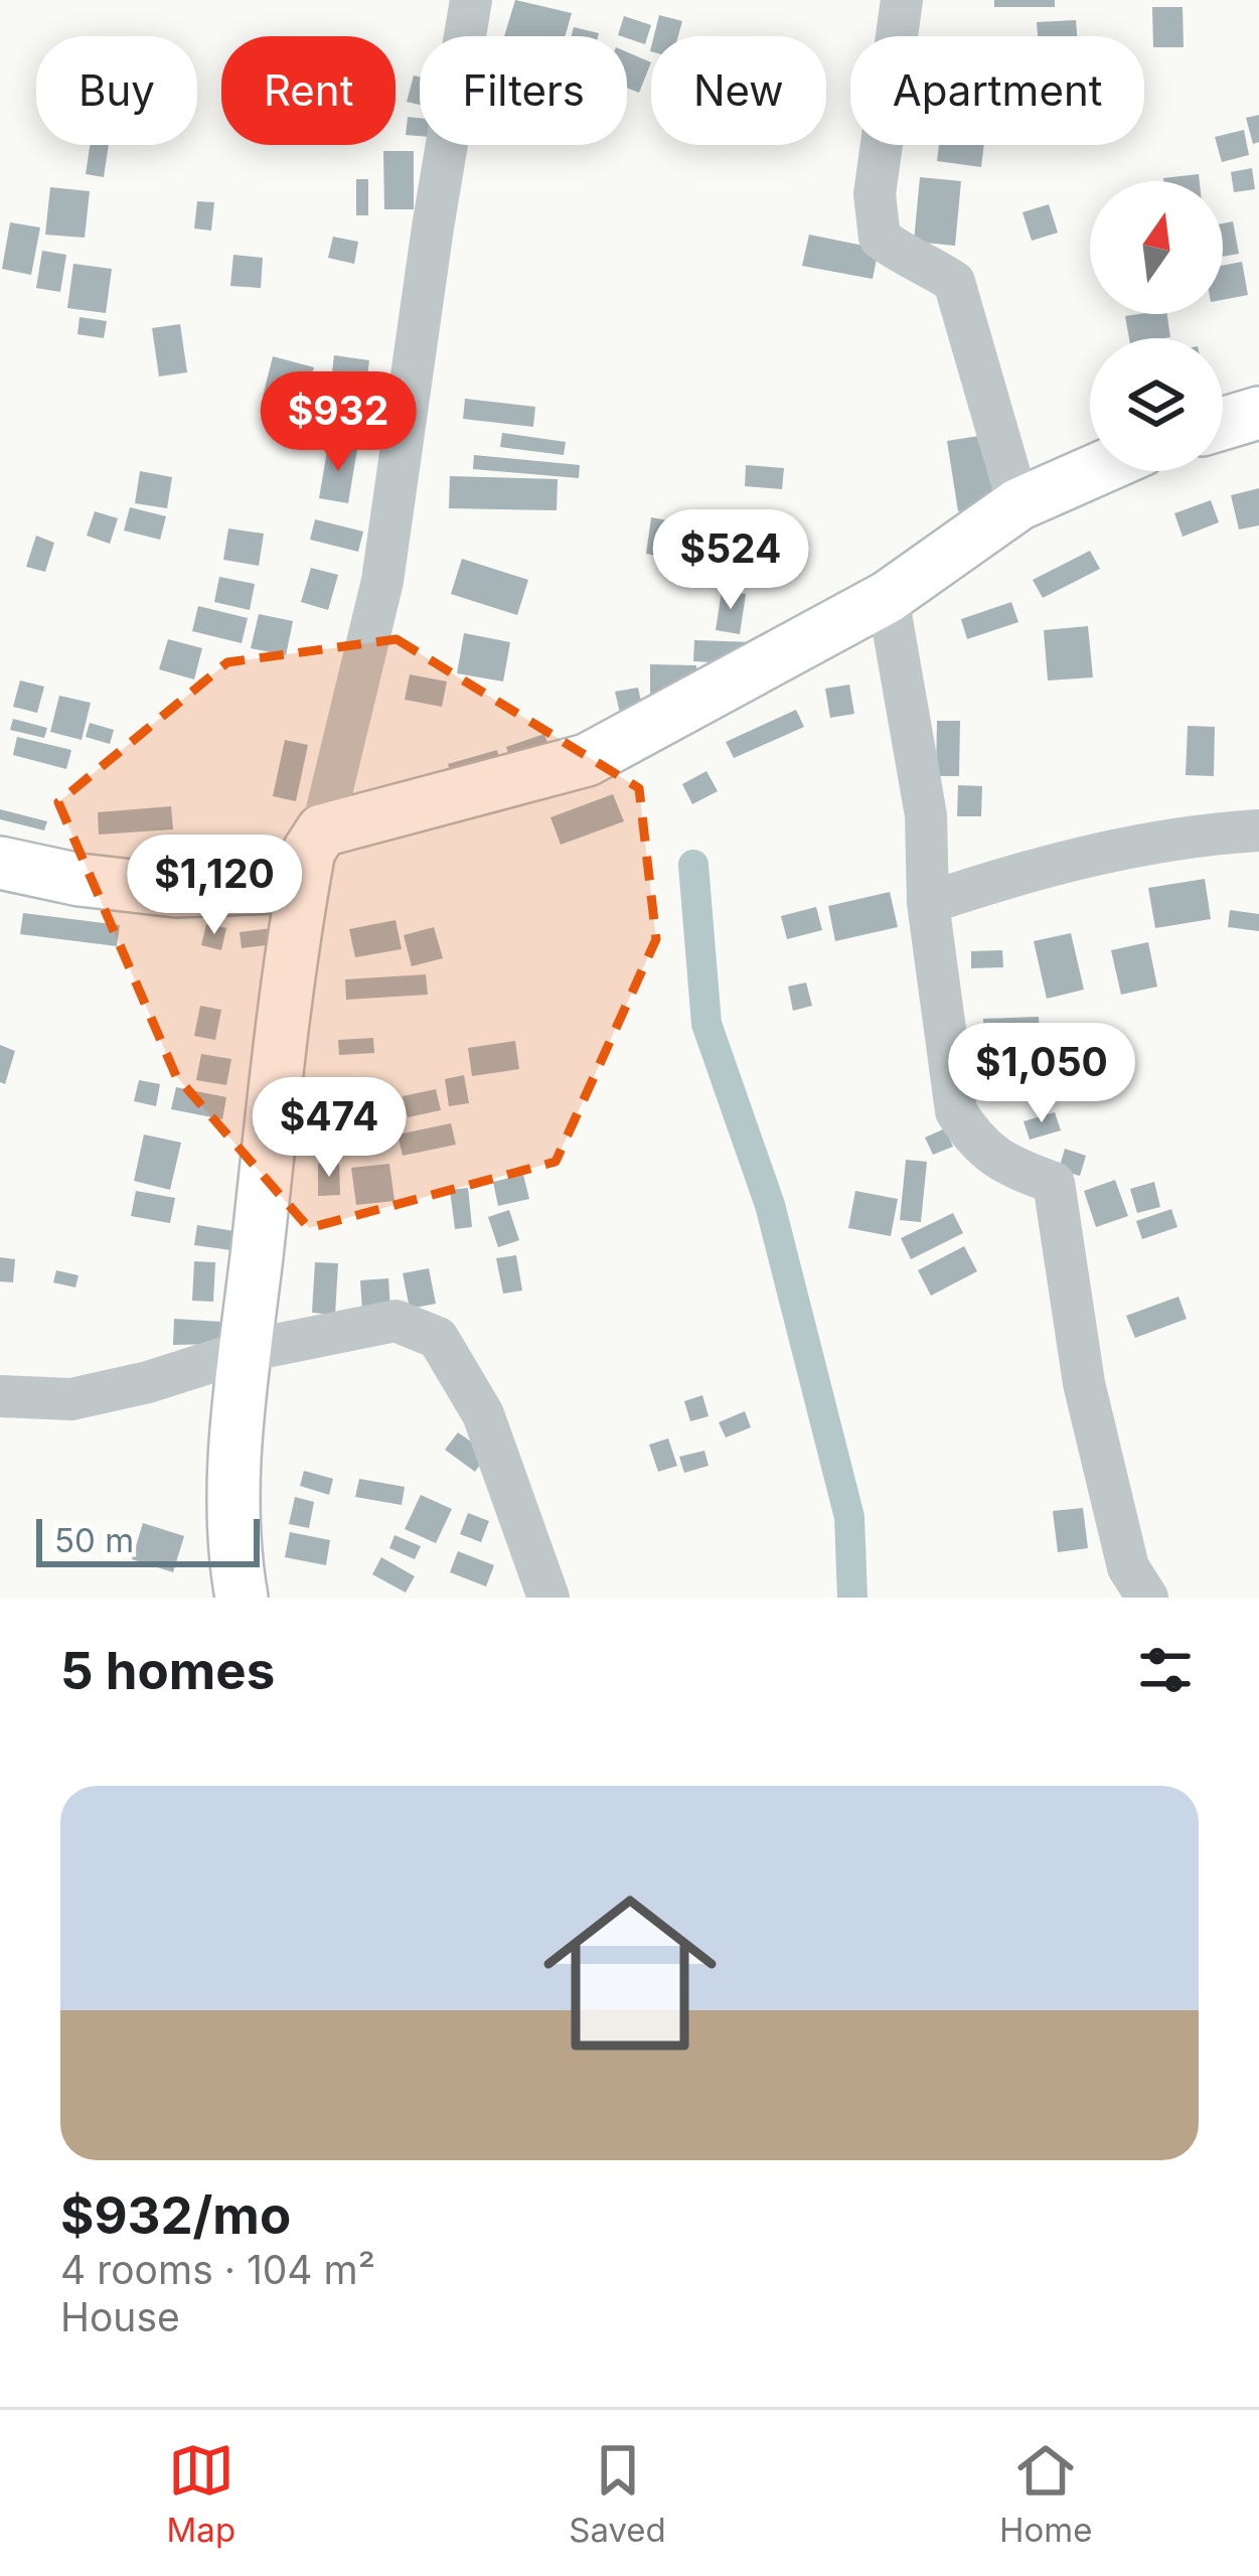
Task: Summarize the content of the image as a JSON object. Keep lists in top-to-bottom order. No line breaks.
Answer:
{"scale_bar":"50 m","north":"top","page":{"chip":["Buy","Rent","Filters","New","Apartment"],"price":["$932","$524","$1,120","$1,050","$474"],"scale":"50 m","heading":"5 homes","list":[{"name":"$932/mo","note":"4 rooms · 104 m² · House"}],"tabs":["Map","Saved","Home"]}}
